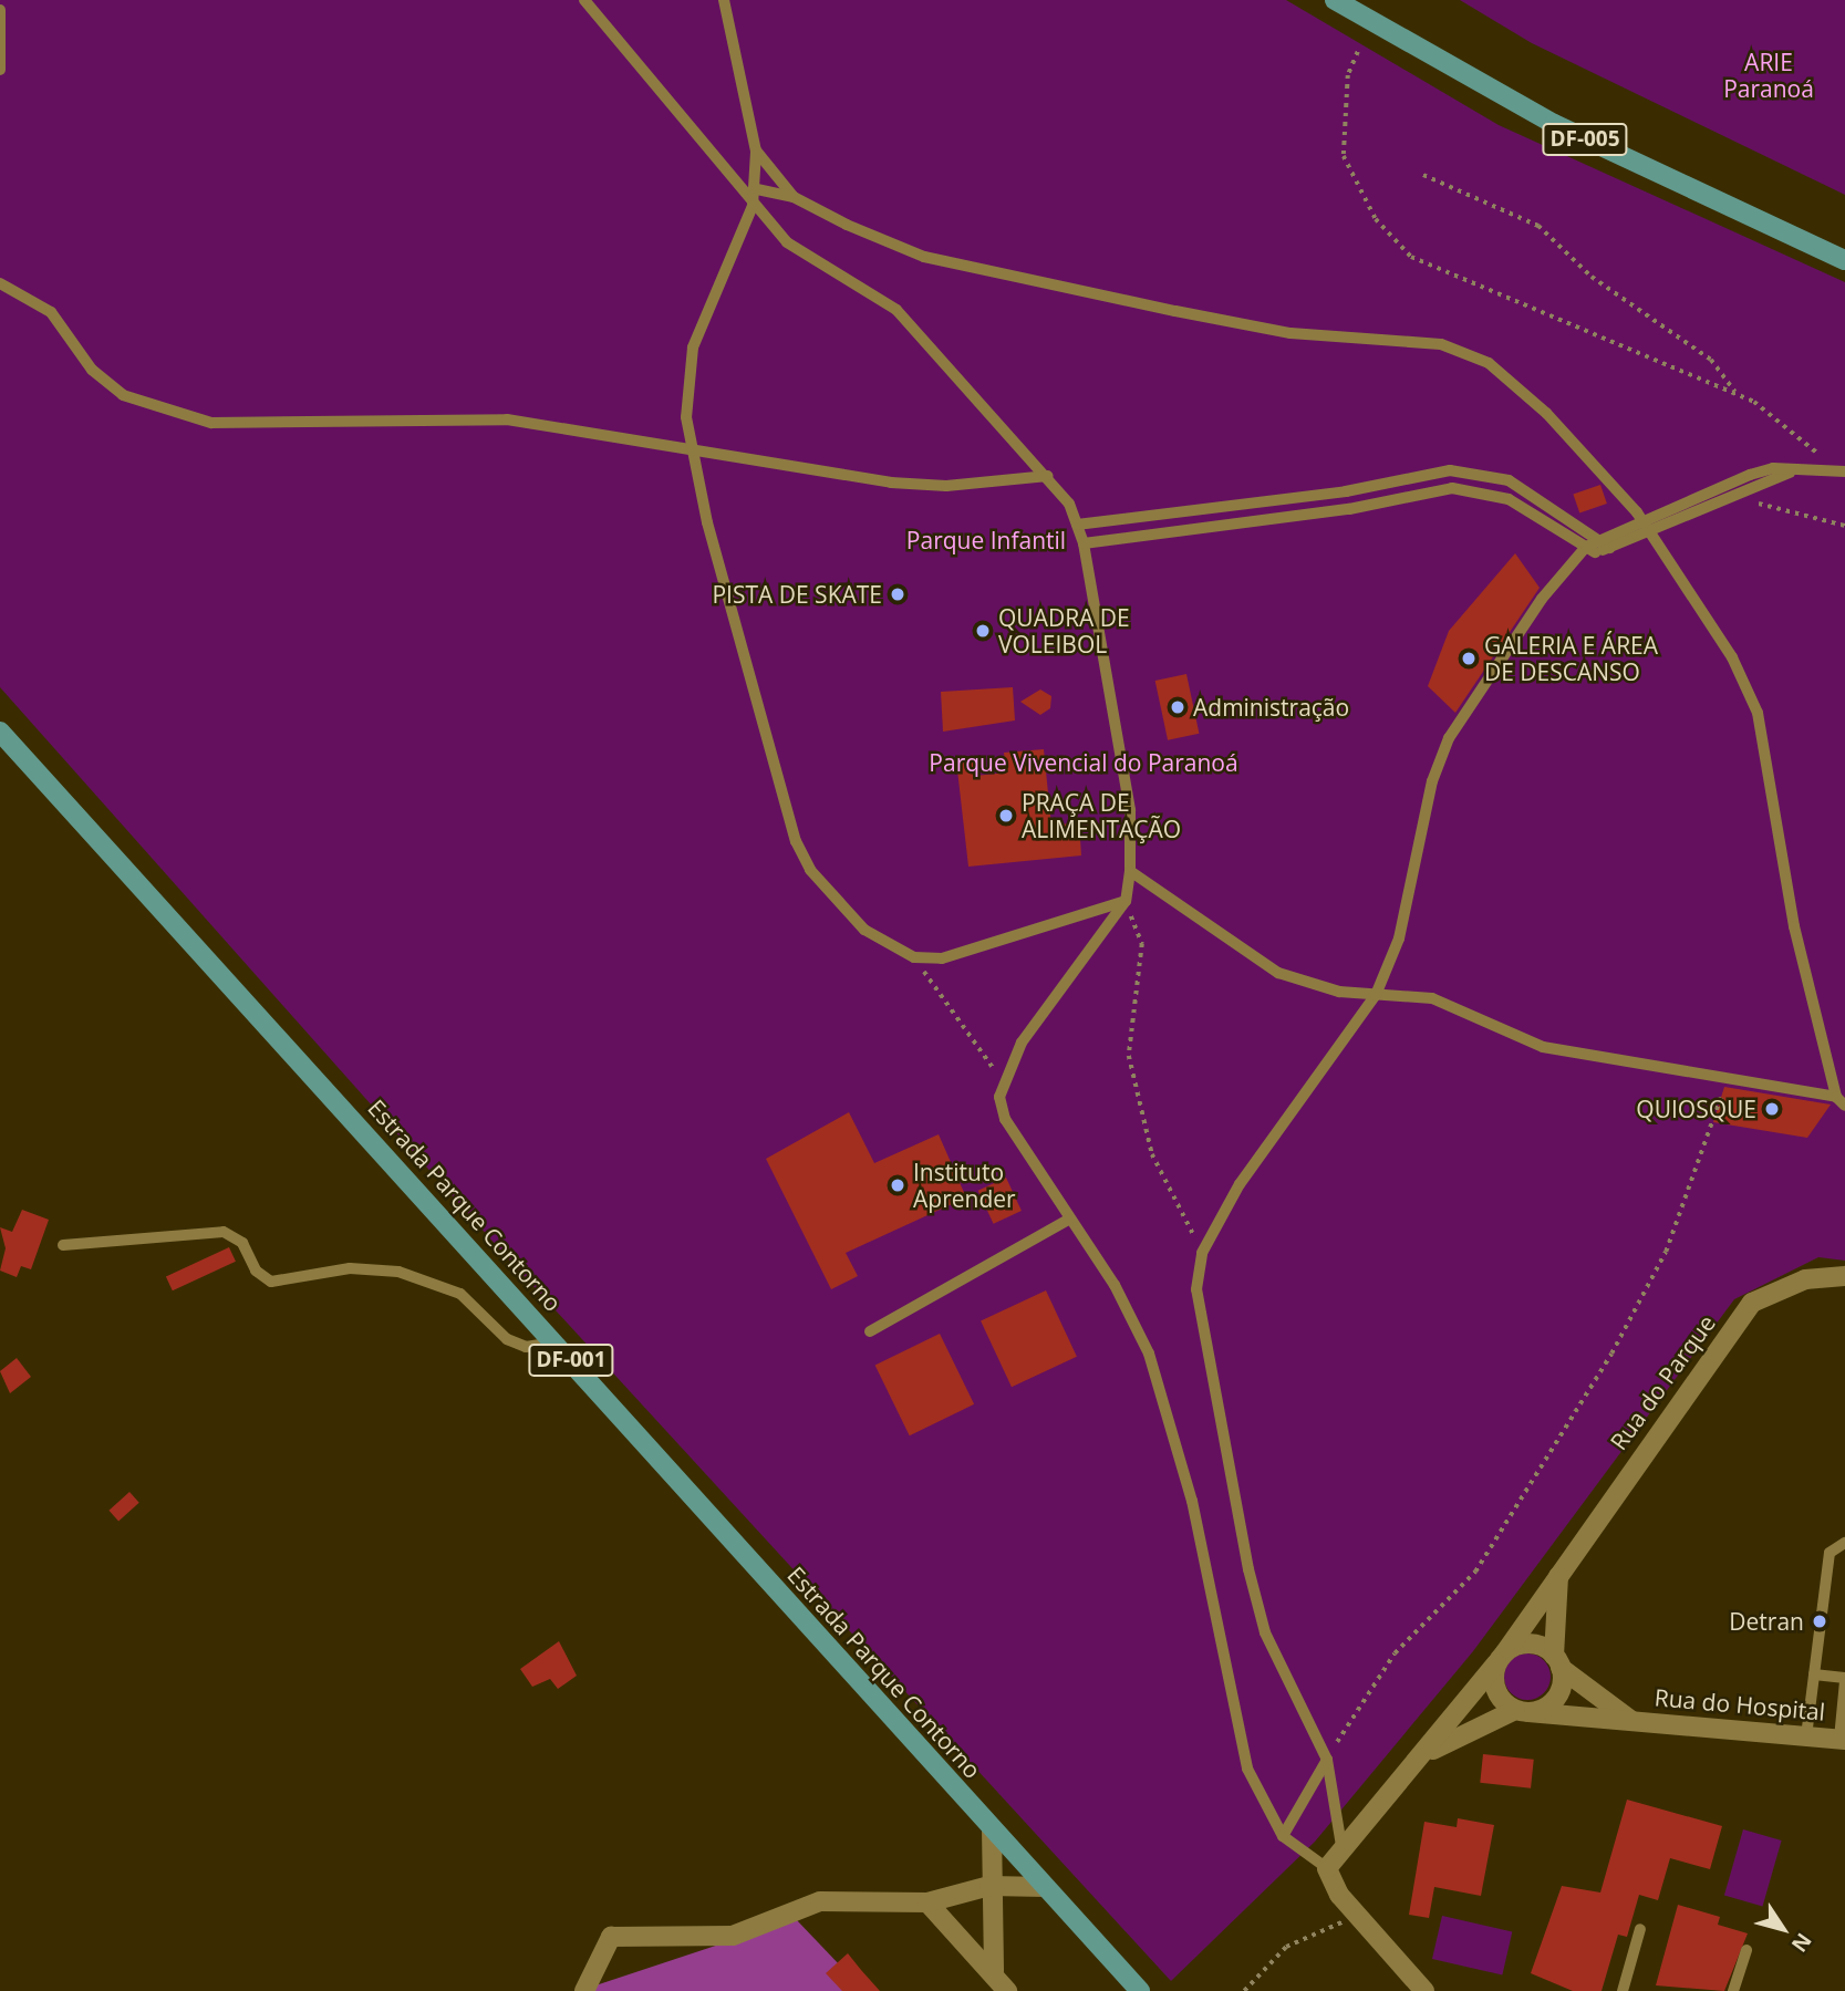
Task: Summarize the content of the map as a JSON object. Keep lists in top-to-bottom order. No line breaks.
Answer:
{"streets":{"main road":["DF-005","Estrada Parque Contorno","DF-001"],"street":["Rua do Parque","Rua do Hospital"]},"crossings":[["Rua do Parque","Rua do Hospital"]],"parks":["ARIE Paranoá","Parque Infantil","Parque Vivencial do Paranoá"],"places":["PISTA DE SKATE","QUADRA DE VOLEIBOL","GALERIA E ÁREA DE DESCANSO","Administração","PRAÇA DE ALIMENTAÇÃO","QUIOSQUE","Instituto Aprender","Detran"],"north":"bottom right"}
